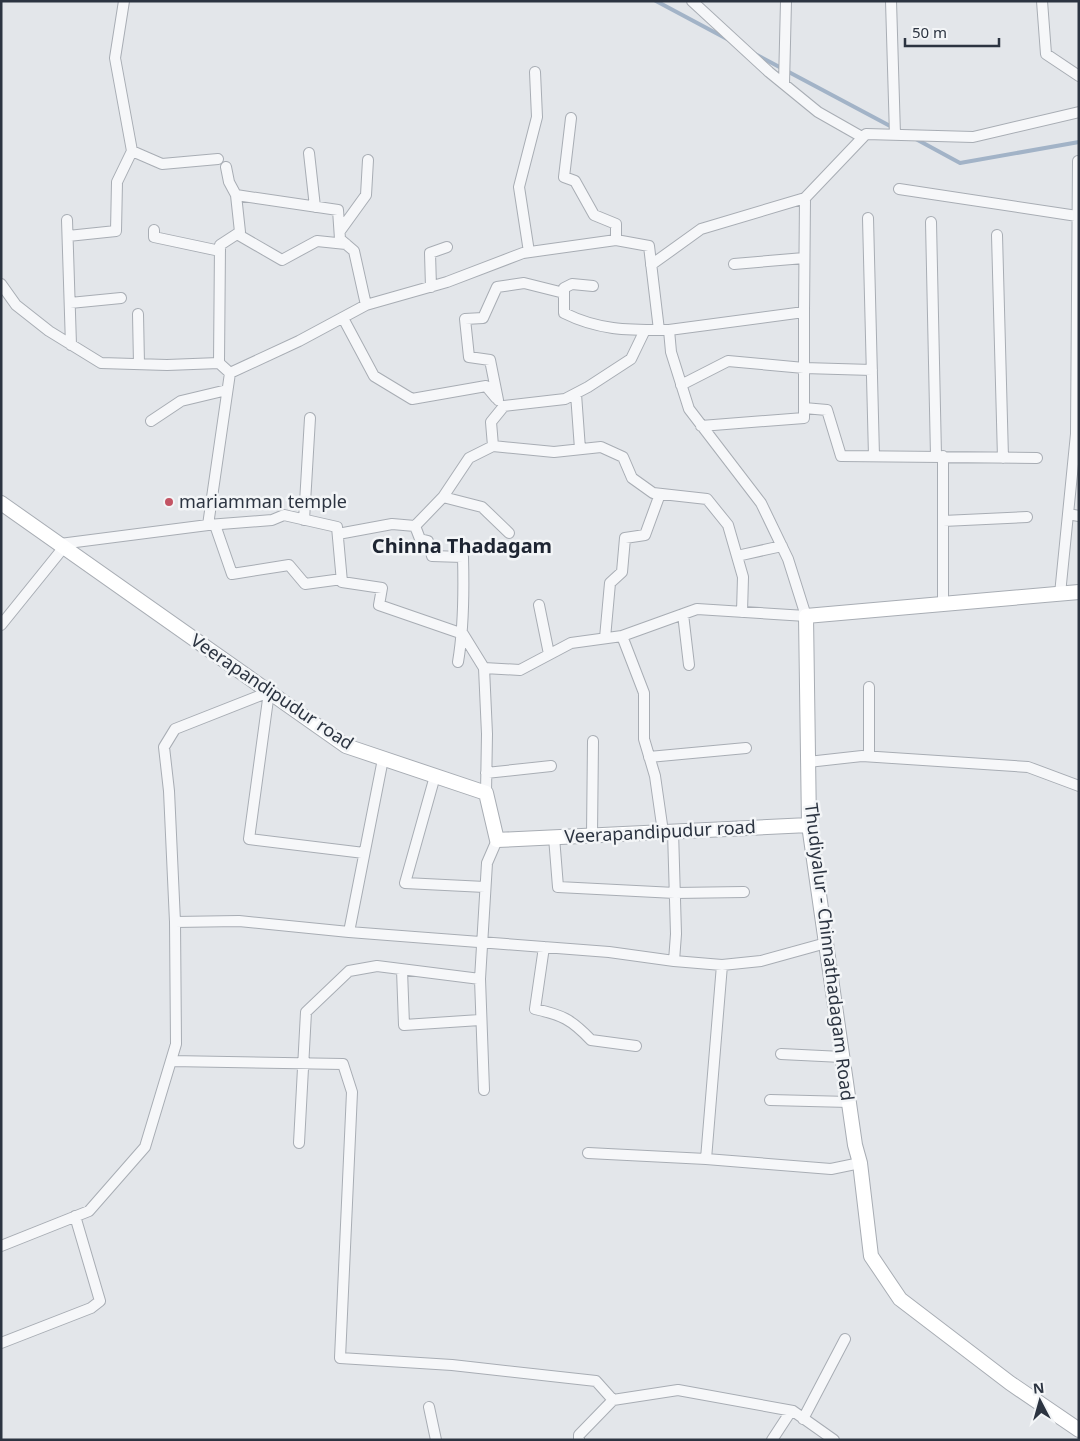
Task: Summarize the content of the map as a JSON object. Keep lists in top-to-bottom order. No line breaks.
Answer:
{"streets":{"main road":["Veerapandipudur road","Thudiyalur - Chinnathadagam Road"]},"crossings":[["Veerapandipudur road","Thudiyalur - Chinnathadagam Road"]],"districts":["Chinna Thadagam"],"places":["mariamman temple"],"scale_bar":"50 m","north":"top"}
